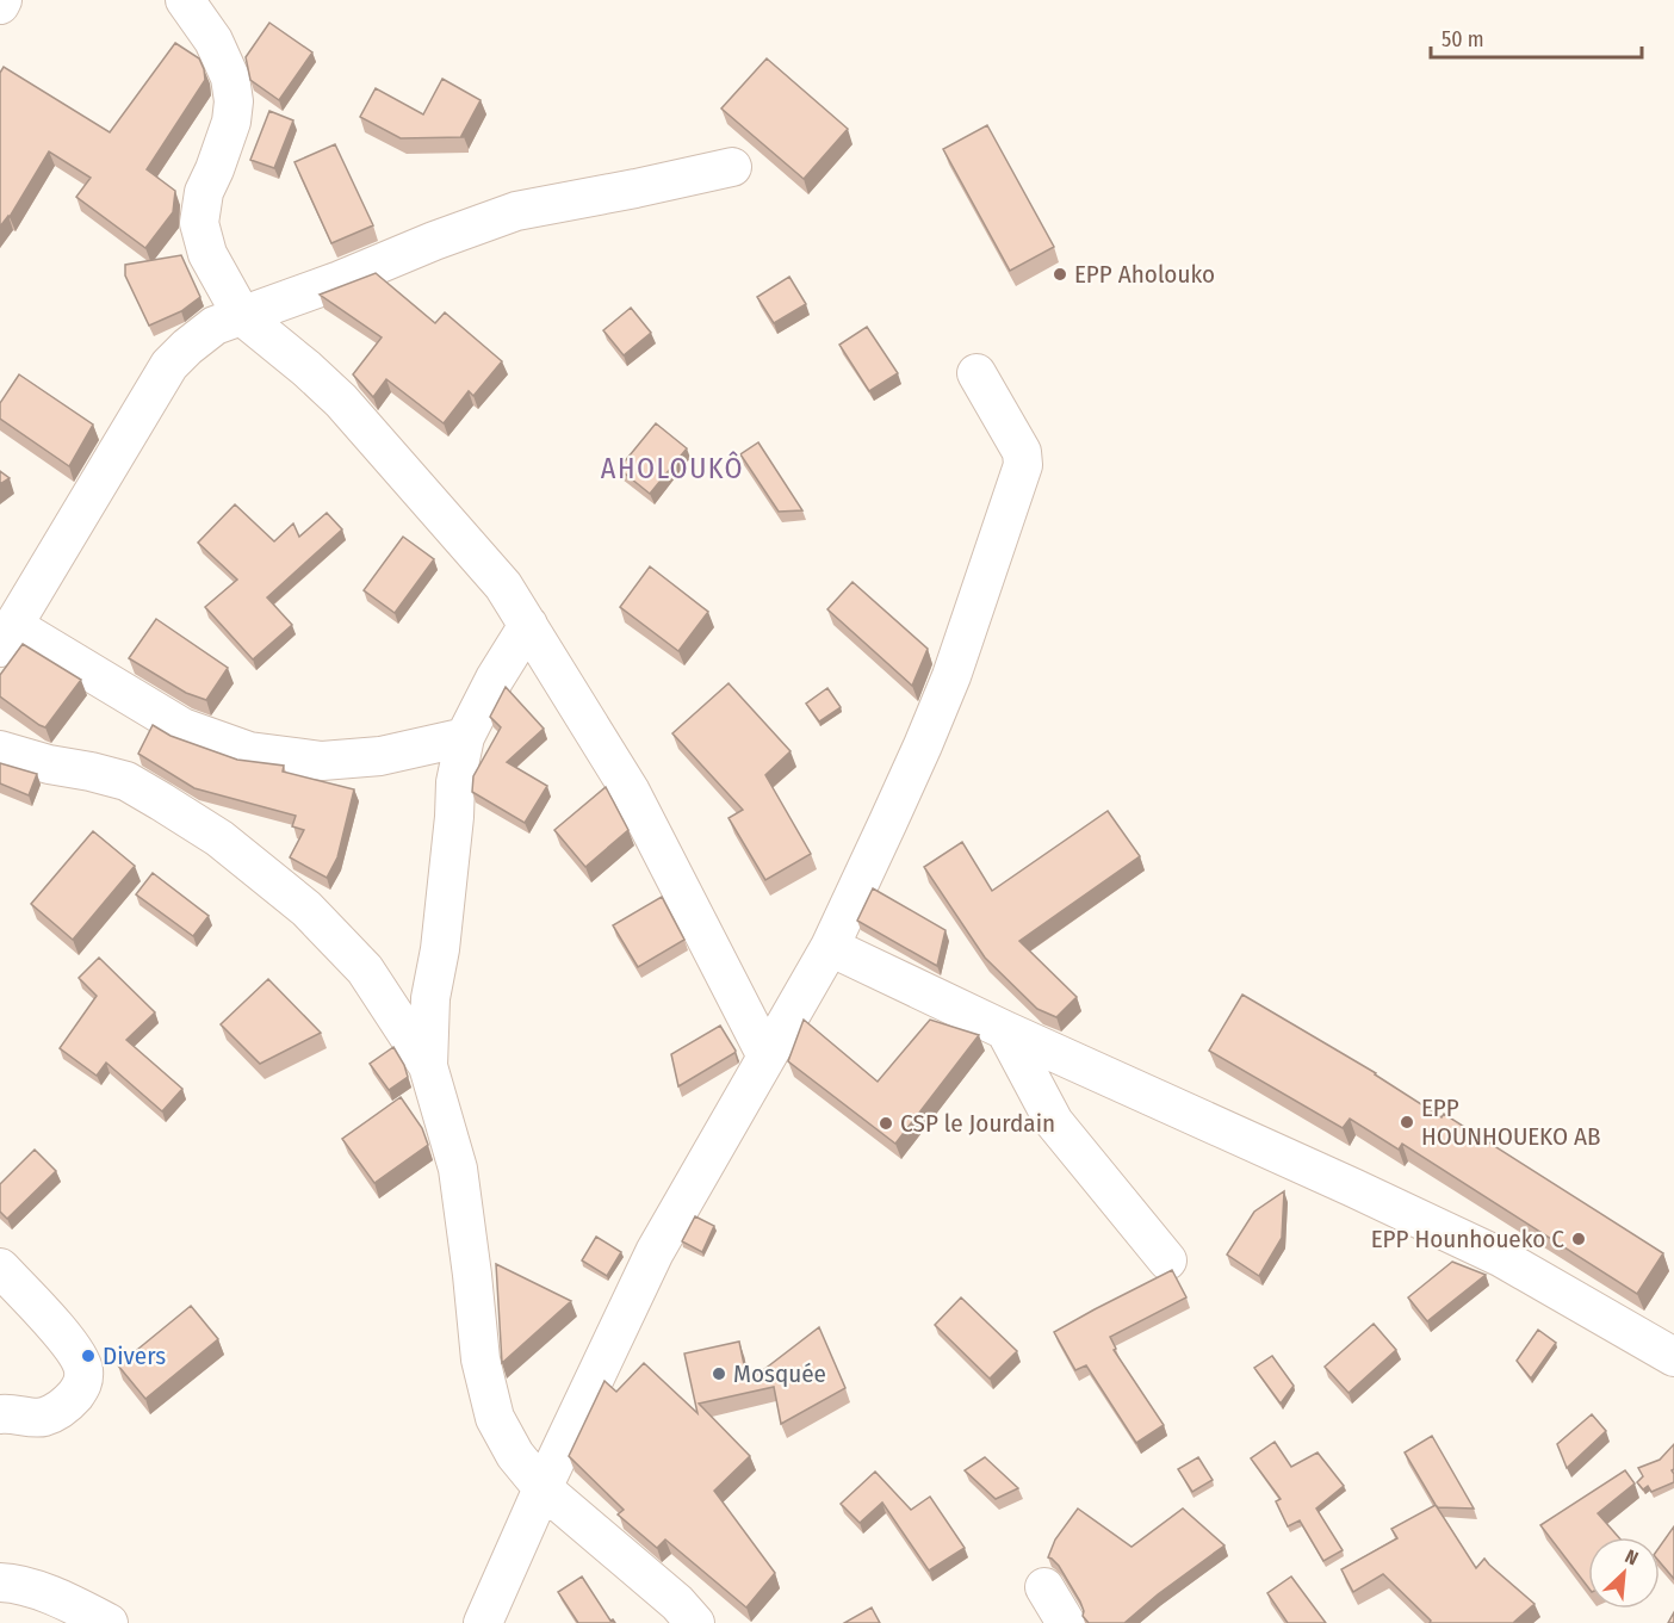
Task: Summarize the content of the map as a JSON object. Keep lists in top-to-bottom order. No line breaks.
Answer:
{"districts":["AHOLOUKÔ"],"places":["EPP Aholouko","EPP HOUNHOUEKO AB","CSP le Jourdain","EPP Hounhoueko C","Divers","Mosquée"],"scale_bar":"50 m","north":"top right"}
